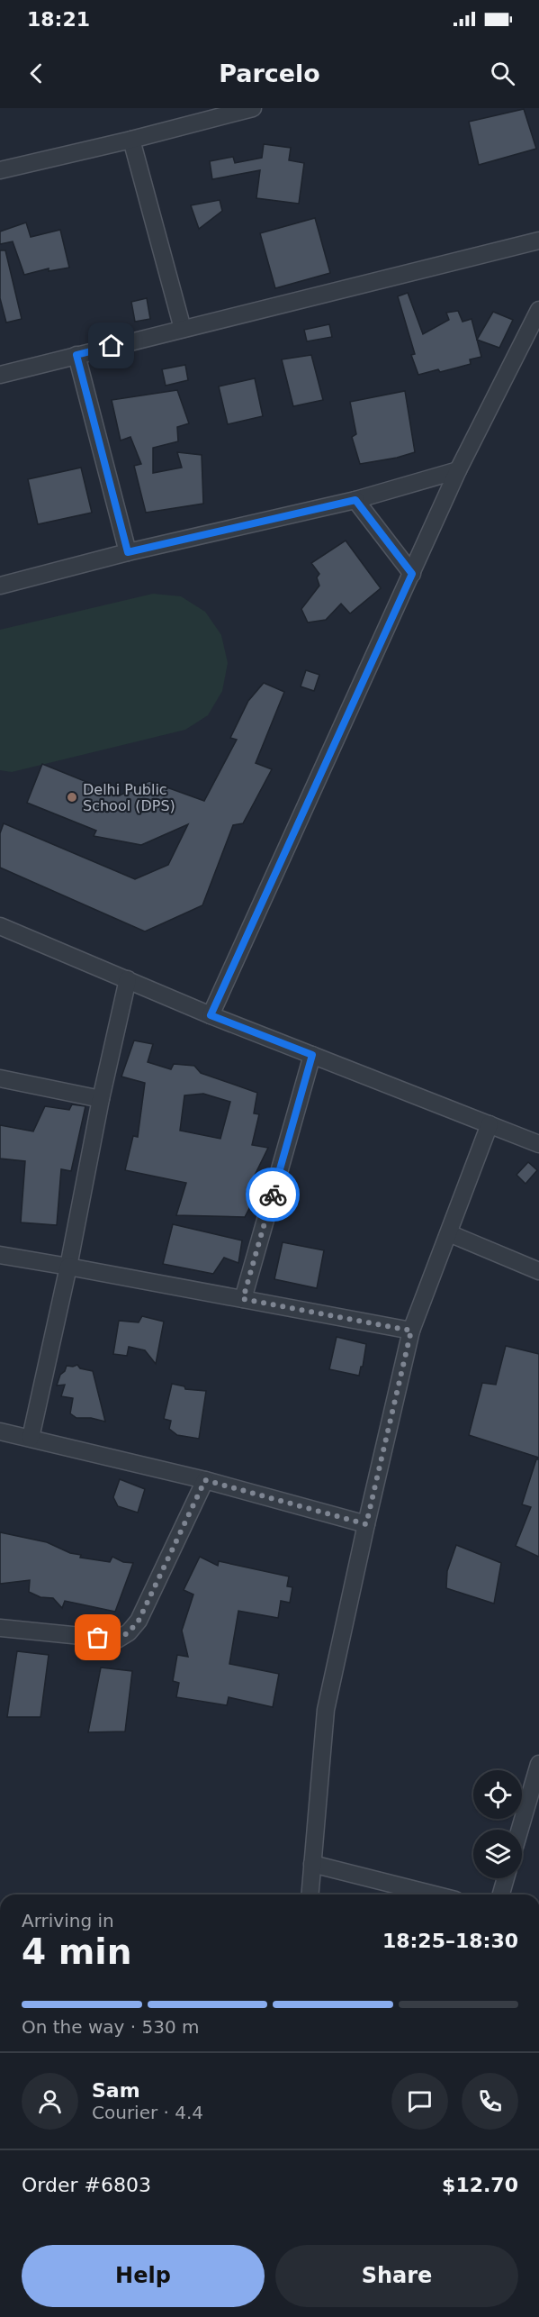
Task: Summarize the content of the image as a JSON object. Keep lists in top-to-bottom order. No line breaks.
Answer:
{"places":["Delhi Public School (DPS)"],"page":{"status":"18:21","header":"Parcelo","heading":["4 min","Arriving in","18:25–18:30"],"panel":["Sam","Courier · 4.4","Order #6803","$12.70"],"bar":"On the way · 530 m","buttons":["Help","Share"]}}
